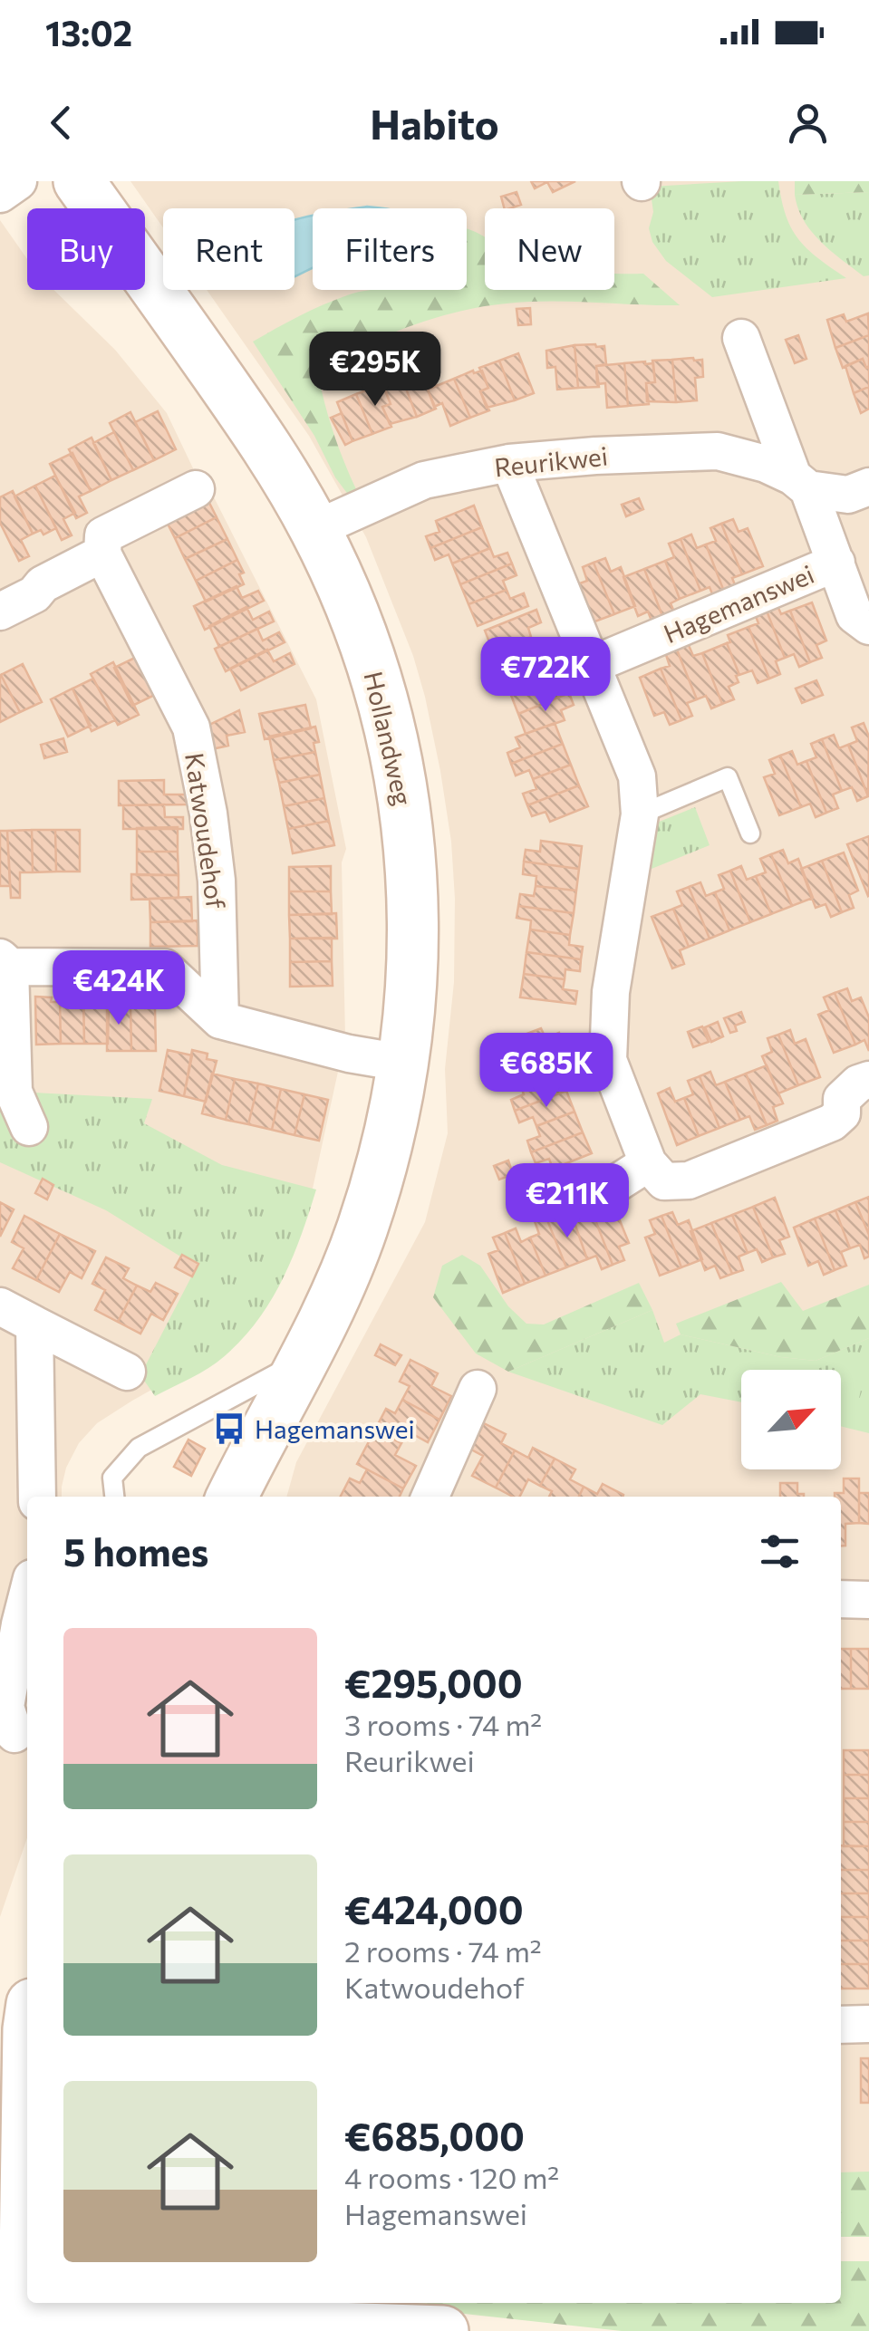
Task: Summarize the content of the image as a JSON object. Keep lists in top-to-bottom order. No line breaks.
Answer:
{"streets":{"street":["Reurikwei","Hagemanswei","Hollandweg","Katwoudehof"]},"crossings":[["Reurikwei","Hollandweg"]],"places":{"bus stop":["Hagemanswei"]},"north":"top right","page":{"status":"13:02","header":"Habito","chip":["Buy","Rent","Filters","New"],"price":["€295K","€722K","€424K","€685K","€211K"],"heading":"5 homes","list":[{"name":"€295,000","note":"3 rooms · 74 m² · Reurikwei"},{"name":"€424,000","note":"2 rooms · 74 m² · Katwoudehof"},{"name":"€685,000","note":"4 rooms · 120 m² · Hagemanswei"}]}}
